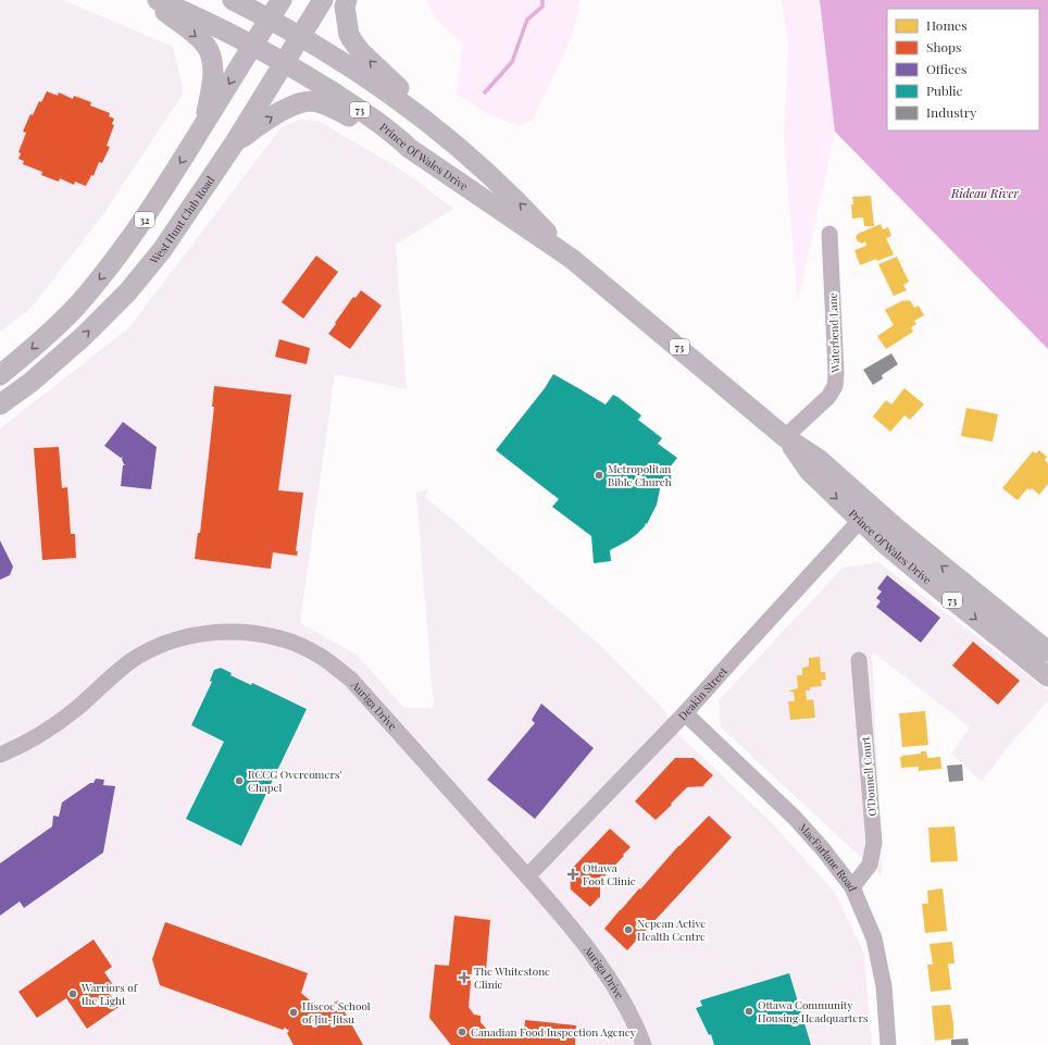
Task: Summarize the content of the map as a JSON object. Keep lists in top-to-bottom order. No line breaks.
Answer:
{"streets":{"main road":["73","Prince Of Wales Drive","32","West Hunt Club Road"],"street":["Waterbend Lane","Deakin Street","Auriga Drive","O'Donnell Court","MacFarlane Road"]},"crossings":[["Prince Of Wales Drive","32"],["Prince Of Wales Drive","West Hunt Club Road"],["Prince Of Wales Drive","Waterbend Lane"],["Prince Of Wales Drive","Deakin Street"],["Deakin Street","Auriga Drive"],["Deakin Street","MacFarlane Road"],["O'Donnell Court","MacFarlane Road"]],"water":["Rideau River"],"places":{"other":["Metropolitan Bible Church","RCCG Overcomers' Chapel","Nepean Active Health Centre","Warriors of the Light","Ottawa Community Housing Headquarters","Hiscoe School of Jiu-Jitsu","Canadian Food Inspection Agency"],"health":["Ottawa Foot Clinic","The Whitestone Clinic"]},"legend":["Homes","Shops","Offices","Public","Industry"]}
